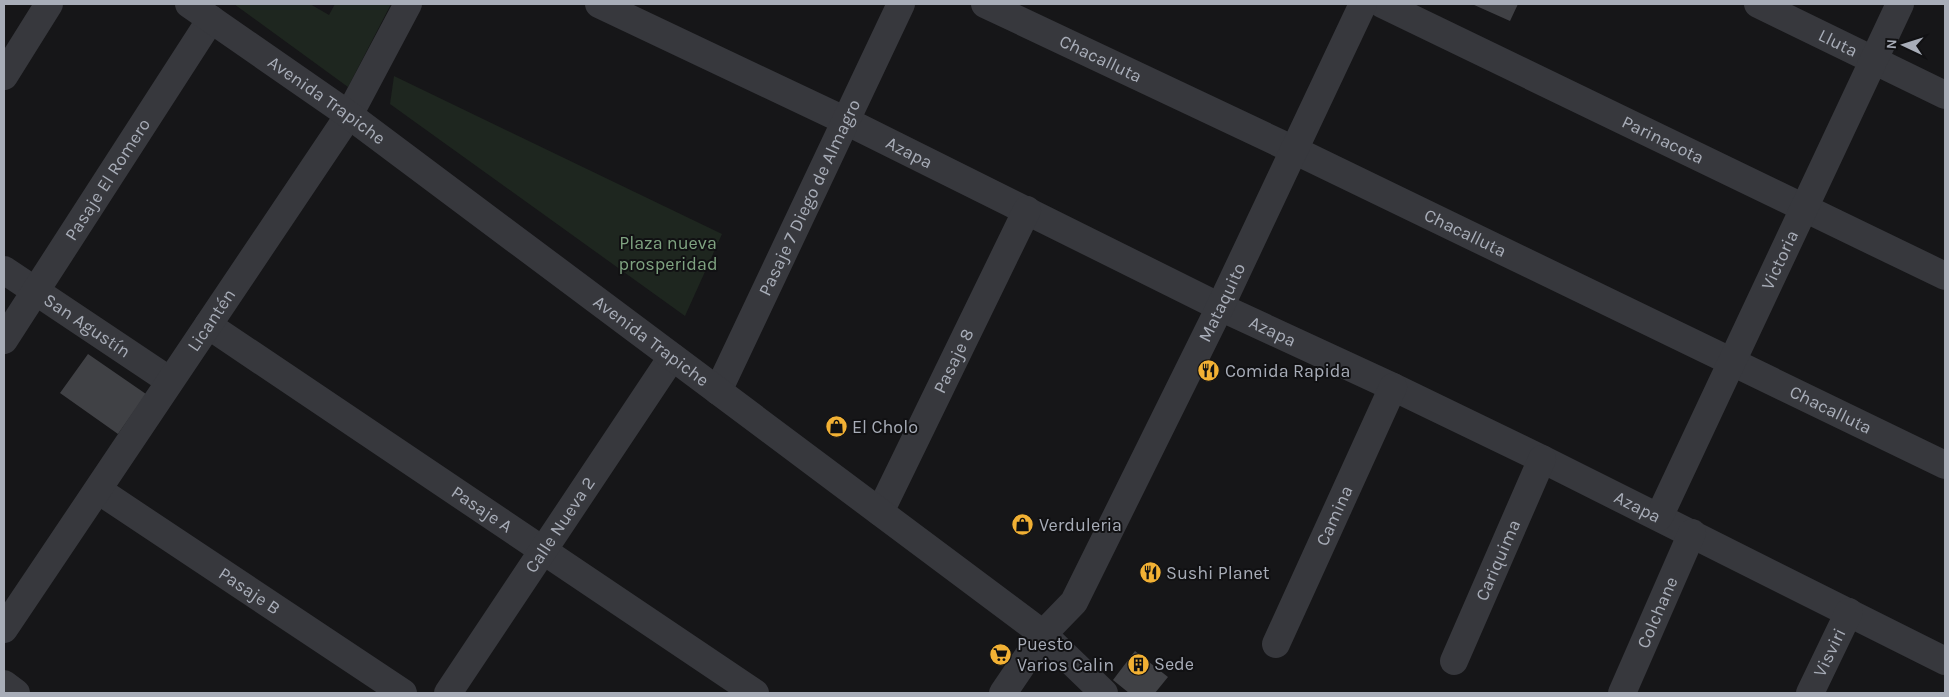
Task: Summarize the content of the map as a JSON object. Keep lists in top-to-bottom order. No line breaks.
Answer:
{"streets":{"street":["Lluta","Chacalluta","Avenida Trapiche","Parinacota","Azapa","Pasaje El Romero","Pasaje 7 Diego de Almagro","Victoria","Mataquito","Licantén","San Agustín","Pasaje 8","Pasaje A","Camina","Calle Nueva 2","Cariquima","Pasaje B","Colchane","Visviri"]},"crossings":[["Lluta","Victoria"],["Chacalluta","Victoria"],["Chacalluta","Mataquito"],["Avenida Trapiche","Pasaje El Romero"],["Avenida Trapiche","Pasaje 7 Diego de Almagro"],["Avenida Trapiche","Mataquito"],["Avenida Trapiche","Licantén"],["Avenida Trapiche","Pasaje 8"],["Avenida Trapiche","Calle Nueva 2"],["Parinacota","Victoria"],["Azapa","Pasaje 7 Diego de Almagro"],["Azapa","Victoria"],["Azapa","Mataquito"],["Azapa","Pasaje 8"],["Azapa","Camina"],["Azapa","Cariquima"],["Azapa","Colchane"],["Azapa","Visviri"],["Pasaje El Romero","San Agustín"],["Licantén","San Agustín"],["Licantén","Pasaje A"],["Licantén","Pasaje B"],["Pasaje A","Calle Nueva 2"]],"parks":["Plaza nueva prosperidad"],"places":{"restaurant":["Comida Rapida","Sushi Planet"],"shop":["El Cholo","Verduleria"],"supermarket":["Puesto Varios Calin"],"building":["Sede"]},"north":"left"}
